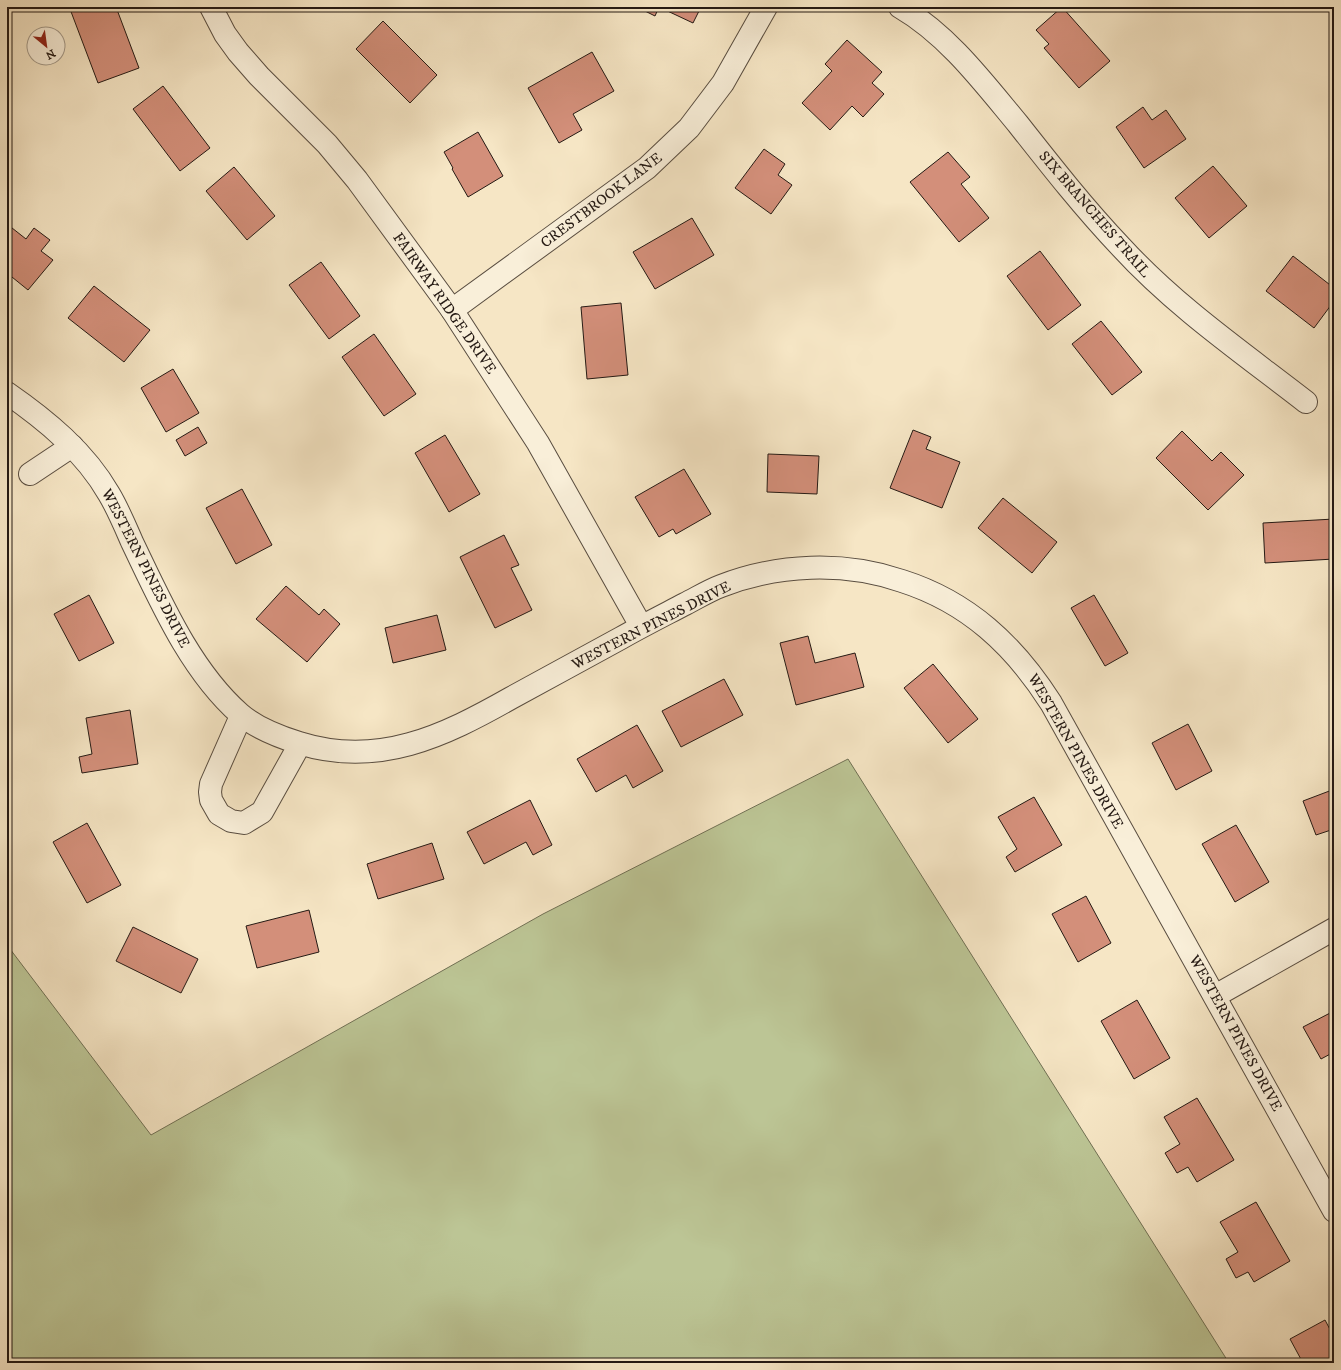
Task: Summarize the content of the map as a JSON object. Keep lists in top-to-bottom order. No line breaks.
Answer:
{"streets":{"street":["CRESTBROOK LANE","SIX BRANCHES TRAIL","FAIRWAY RIDGE DRIVE","WESTERN PINES DRIVE"]},"crossings":[["CRESTBROOK LANE","FAIRWAY RIDGE DRIVE"],["FAIRWAY RIDGE DRIVE","WESTERN PINES DRIVE"]],"north":"bottom right"}
